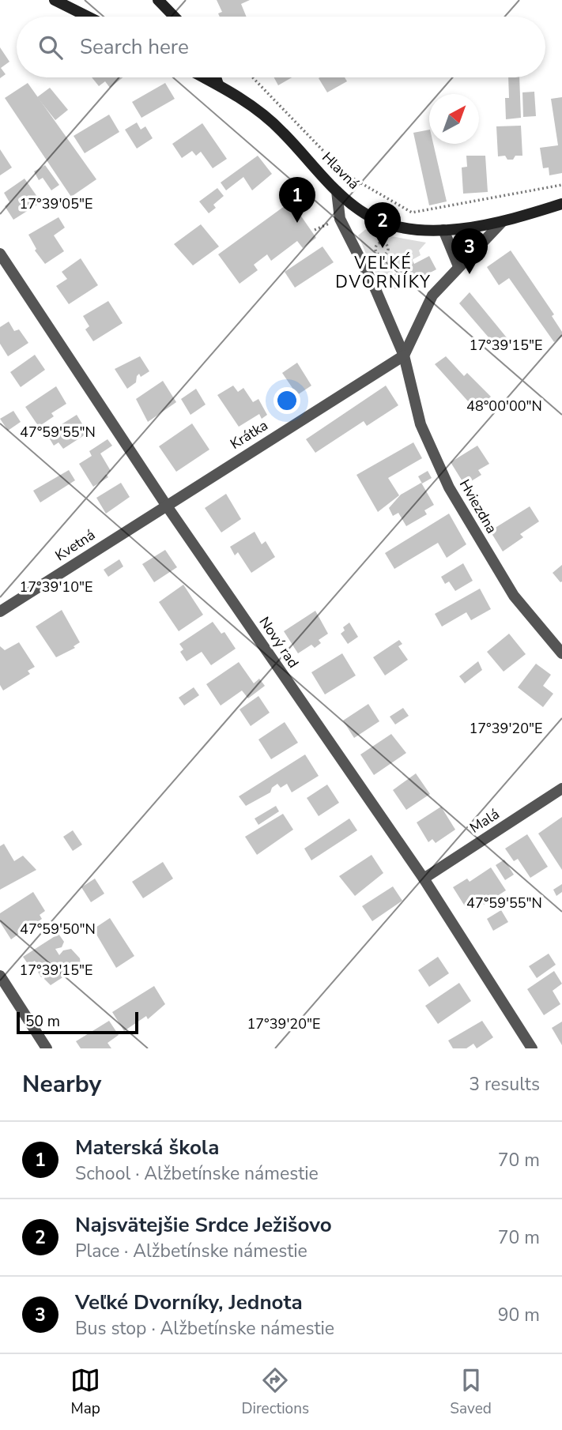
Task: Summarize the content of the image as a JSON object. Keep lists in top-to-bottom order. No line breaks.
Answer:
{"streets":{"main road":["Hlavná"],"street":["Krátka","Hviezdna","Kvetná","Nový rad","Malá"]},"crossings":[["Hlavná","Hviezdna"],["Krátka","Hviezdna"],["Krátka","Kvetná"],["Krátka","Nový rad"],["Kvetná","Nový rad"],["Nový rad","Malá"]],"districts":["VEĽKÉ DVORNÍKY"],"scale_bar":"50 m","north":"top right","page":{"search":"Search here","pins":["1","2","3"],"scale":"50 m","heading":["Nearby","3 results"],"list":[{"mark":"1","name":"Materská škola","note":"School · Alžbetínske námestie","value":"70 m"},{"mark":"2","name":"Najsvätejšie Srdce Ježišovo","note":"Place · Alžbetínske námestie","value":"70 m"},{"mark":"3","name":"Veľké Dvorníky, Jednota","note":"Bus stop · Alžbetínske námestie","value":"90 m"}],"nav":["Map","Directions","Saved"]},"coordinates":["17°39'05\"E","17°39'15\"E","48°00'00\"N","47°59'55\"N","17°39'10\"E","17°39'20\"E","47°59'50\"N"]}
